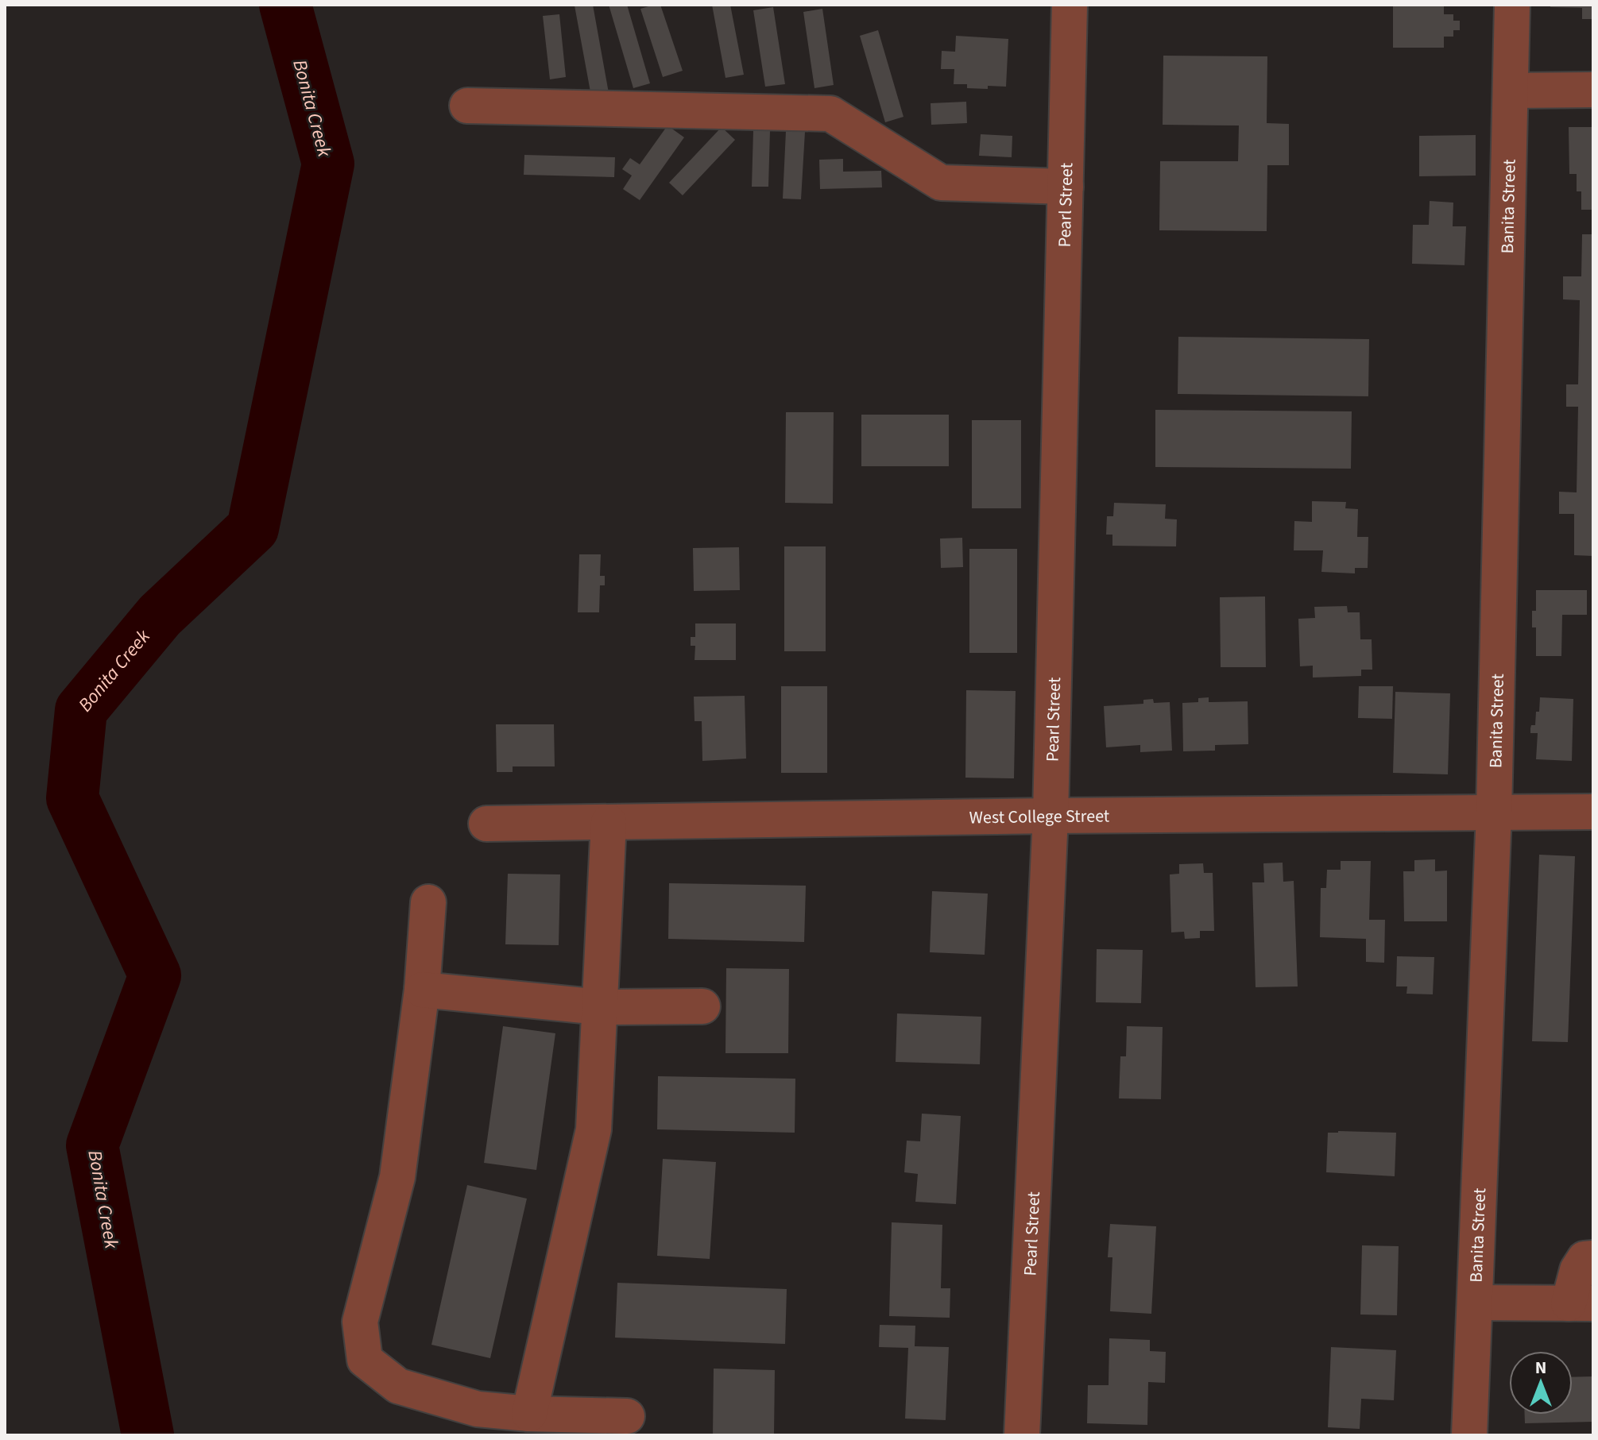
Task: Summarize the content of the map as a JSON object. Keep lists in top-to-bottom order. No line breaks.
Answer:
{"streets":{"street":["Pearl Street","Banita Street","West College Street"]},"crossings":[["Pearl Street","West College Street"],["Banita Street","West College Street"]],"water":["Bonita Creek"],"north":"top"}
